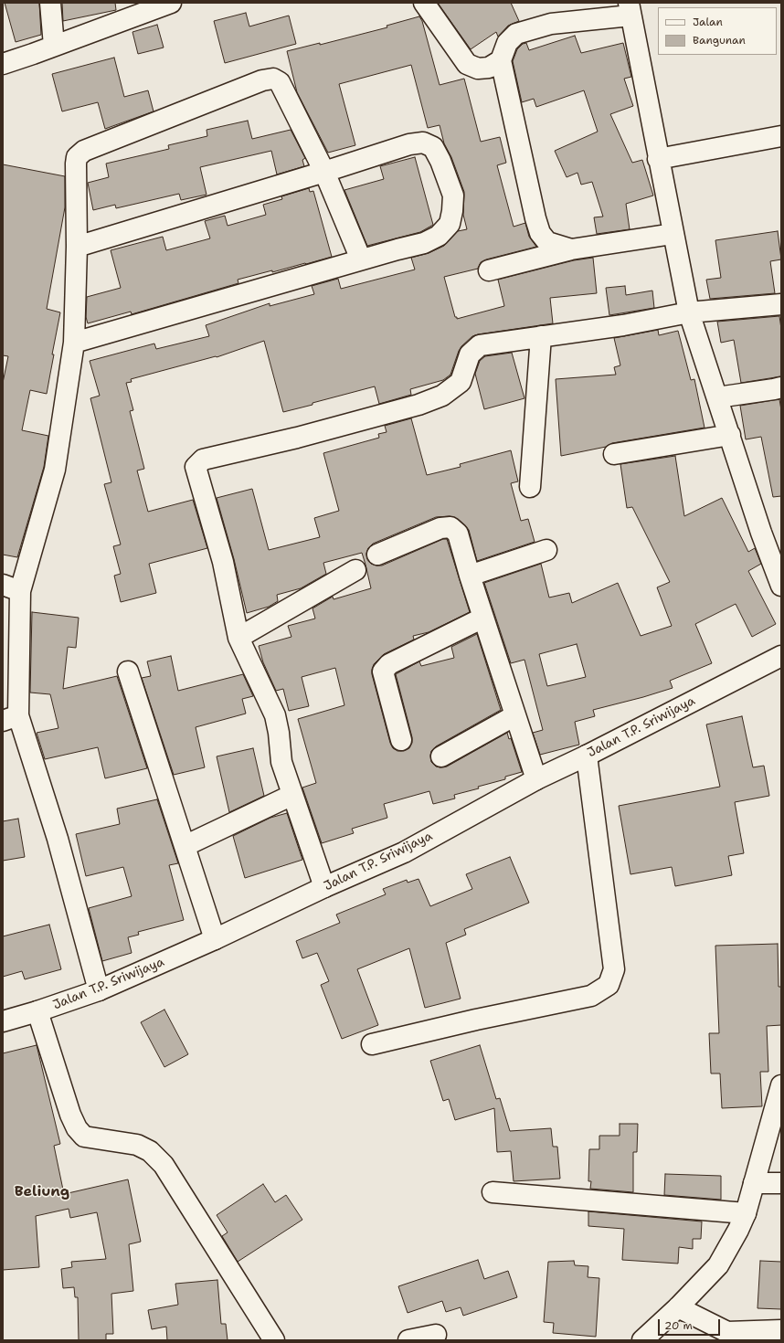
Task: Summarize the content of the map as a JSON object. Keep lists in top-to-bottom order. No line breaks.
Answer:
{"streets":{"street":["Jalan T.P. Sriwijaya"]},"districts":["Beliung"],"legend":["Jalan","Bangunan"],"scale_bar":"20 m"}
